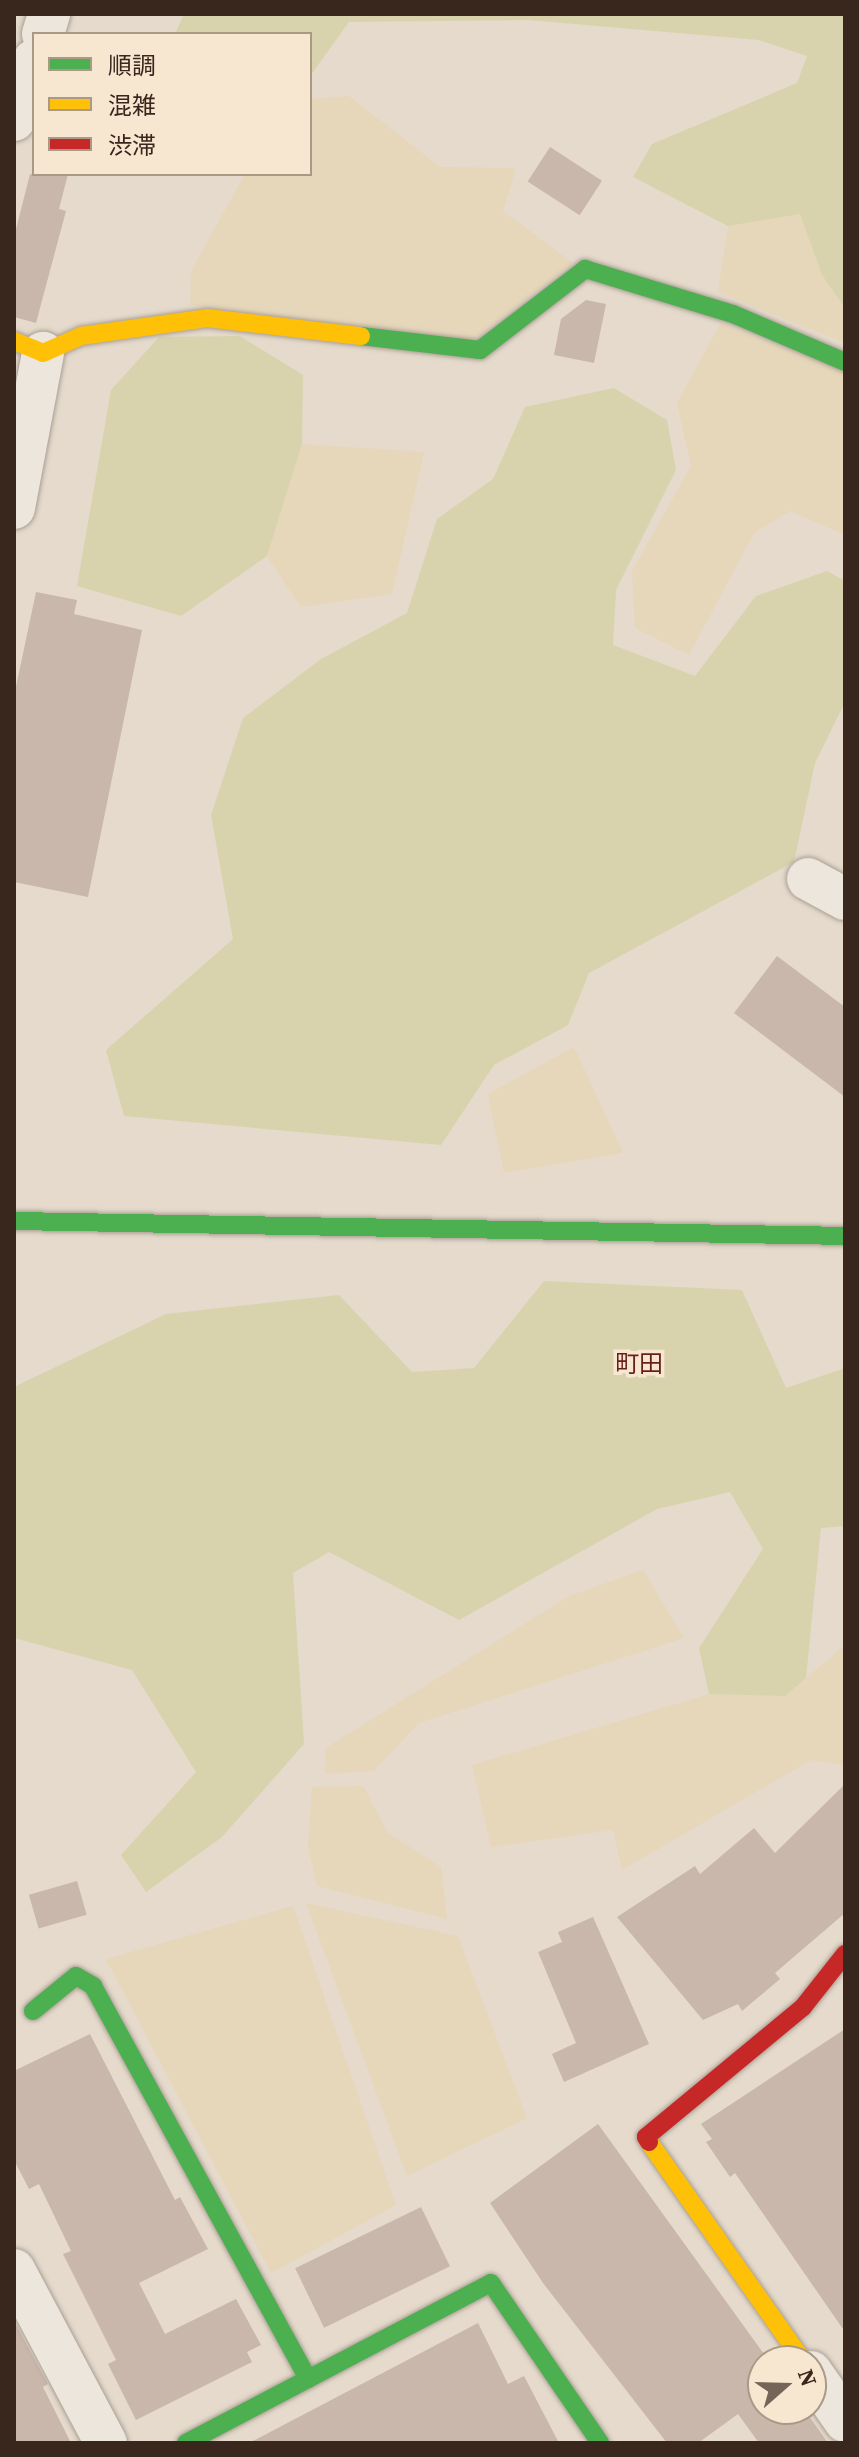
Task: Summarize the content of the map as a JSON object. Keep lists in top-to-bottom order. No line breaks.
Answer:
{"districts":["町田"],"legend":["順調","混雑","渋滞"],"north":"right"}
